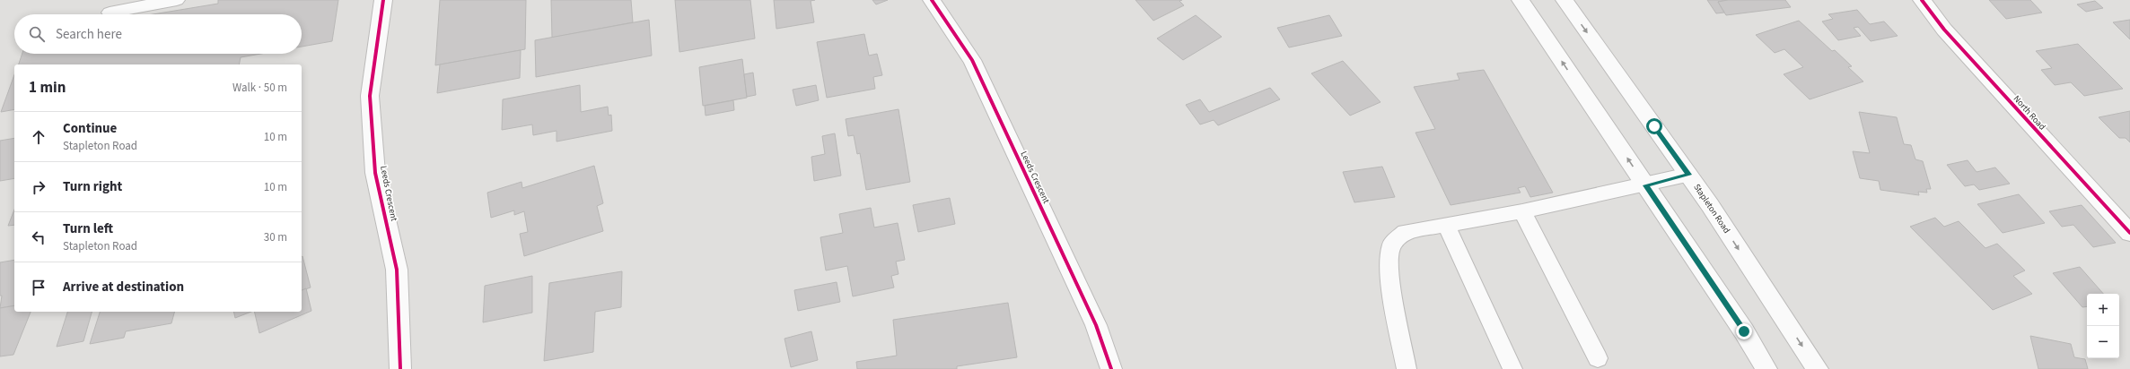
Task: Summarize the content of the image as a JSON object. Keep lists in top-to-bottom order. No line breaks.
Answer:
{"streets":{"street":["North Road","Leeds Crescent","Stapleton Road"]},"page":{"search":"Search here","heading":["1 min","Walk · 50 m"],"list":[["Continue","Stapleton Road","10 m"],["Turn right","10 m"],["Turn left","Stapleton Road","30 m"],"Arrive at destination"],"map_buttons":["+","−"]}}
